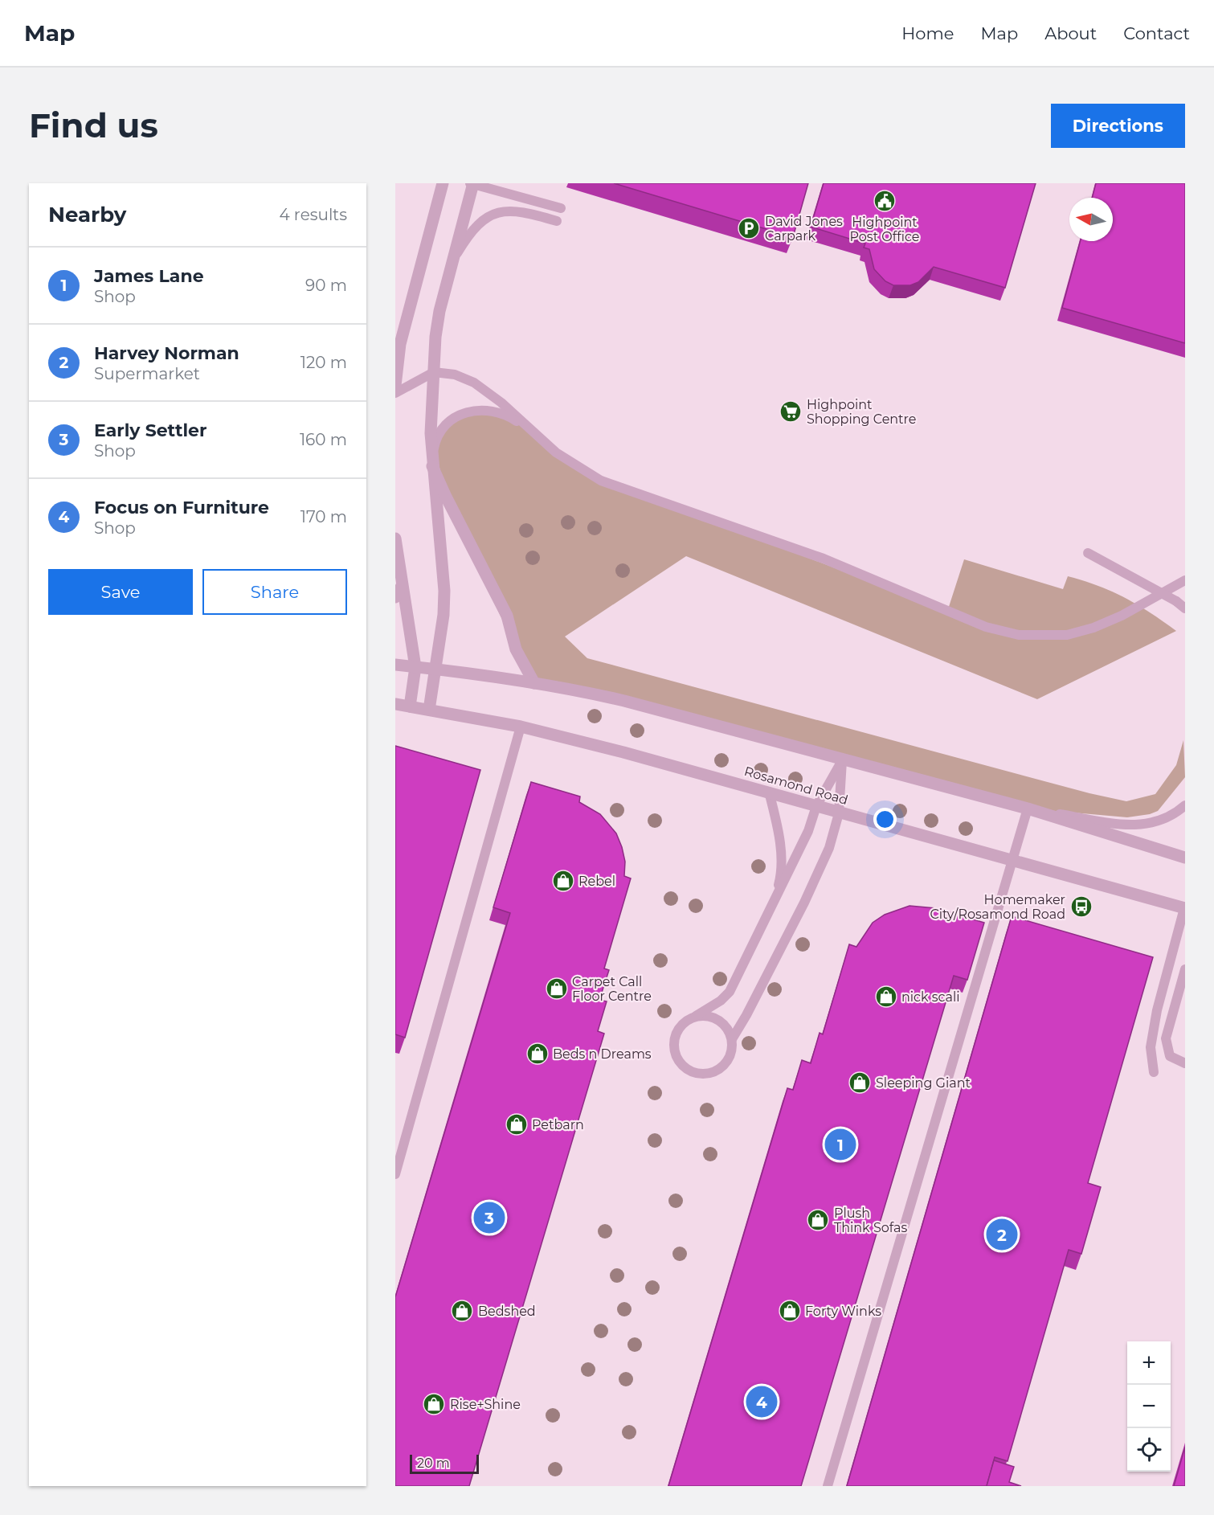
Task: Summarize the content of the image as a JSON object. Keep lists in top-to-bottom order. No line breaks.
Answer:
{"streets":{"street":["Rosamond Road"]},"places":{"public building":["Highpoint Post Office"],"parking":["David Jones Carpark"],"supermarket":["Highpoint Shopping Centre"],"shop":["Rebel","Carpet Call Floor Centre","nick scali","Beds n Dreams","Sleeping Giant","Petbarn","Plush Think Sofas","Bedshed","Forty Winks","Rise+Shine"],"bus stop":["Homemaker City/Rosamond Road"]},"scale_bar":"20 m","north":"left","page":{"header":"Map","nav":["Home","Map","About","Contact"],"buttons":["Directions",["Save","Share"]],"title":"Find us","heading":["Nearby","4 results"],"list":[{"mark":"1","name":"James Lane","note":"Shop","value":"90 m"},{"mark":"2","name":"Harvey Norman","note":"Supermarket","value":"120 m"},{"mark":"3","name":"Early Settler","note":"Shop","value":"160 m"},{"mark":"4","name":"Focus on Furniture","note":"Shop","value":"170 m"}],"pins":["1","3","2","4"],"map_buttons":["+","−"],"scale":"20 m"}}
